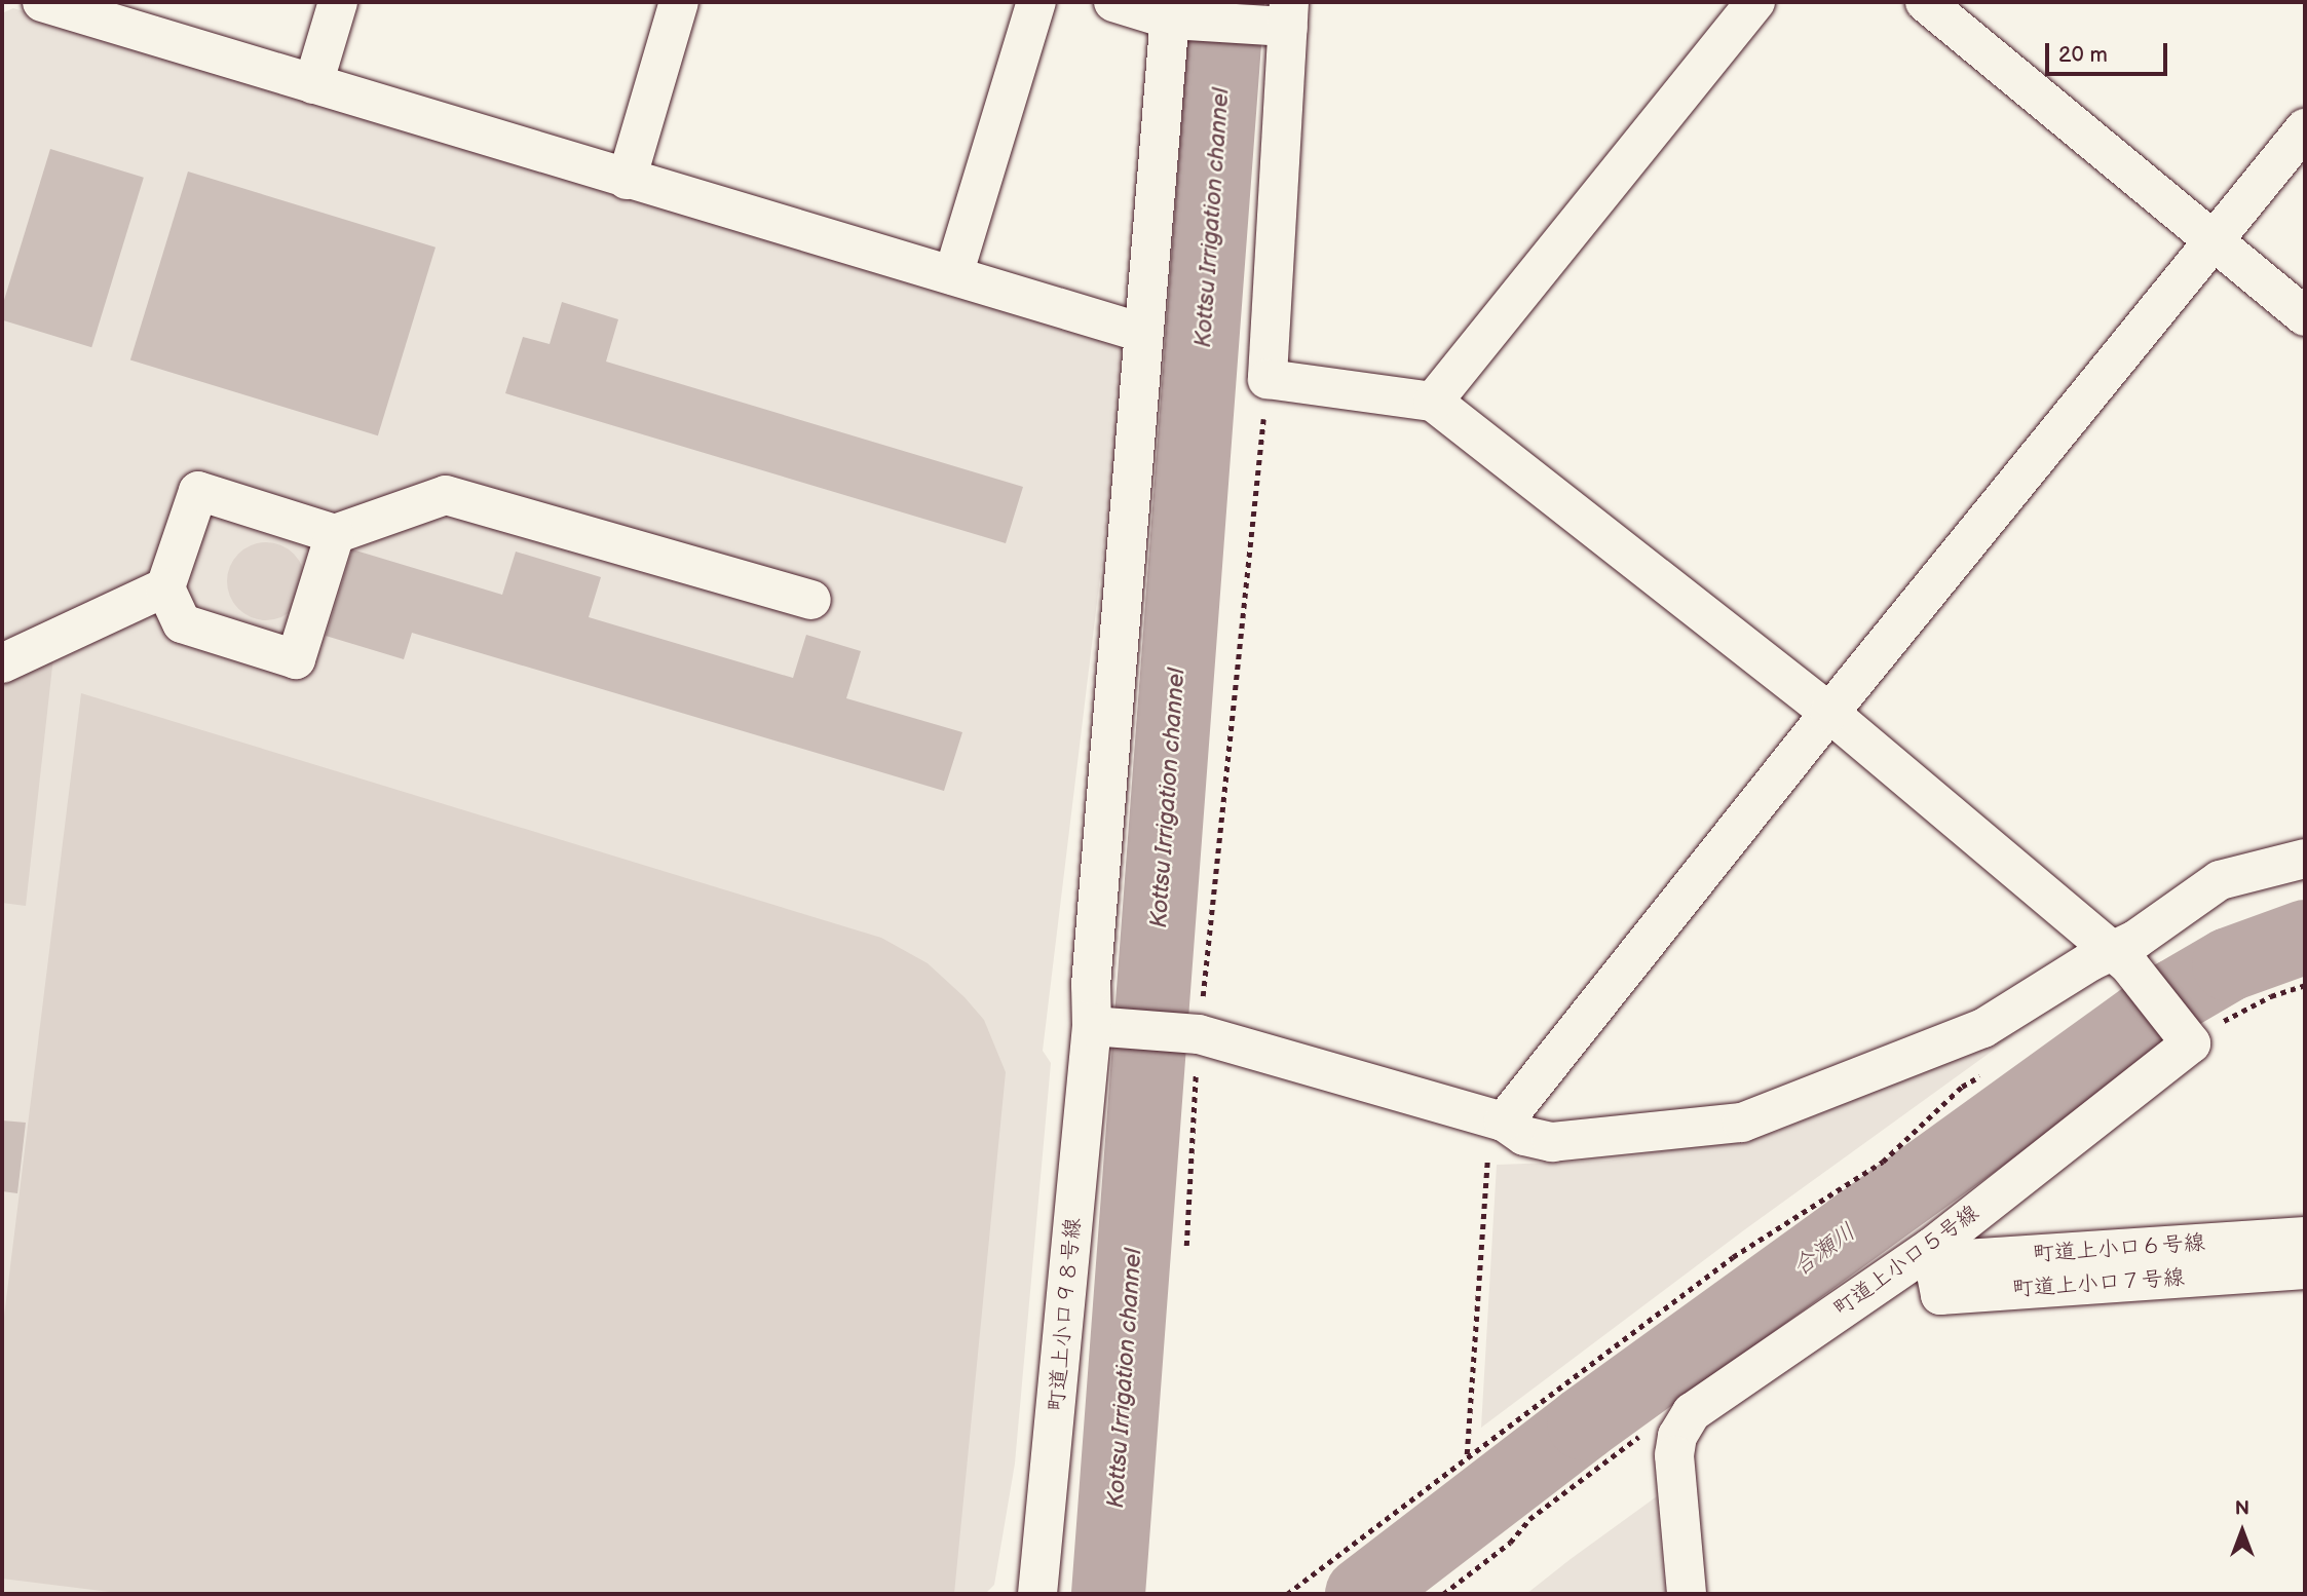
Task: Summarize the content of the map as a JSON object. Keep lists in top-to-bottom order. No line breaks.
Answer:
{"streets":{"street":["町道上小口６号線","町道上小口５号線","町道上小口７号線","町道上小口９８号線"]},"crossings":[["町道上小口６号線","町道上小口５号線"],["町道上小口６号線","町道上小口７号線"],["町道上小口５号線","町道上小口７号線"]],"water":["Kottsu Irrigation channel","合瀬川"],"scale_bar":"20 m","north":"top"}
